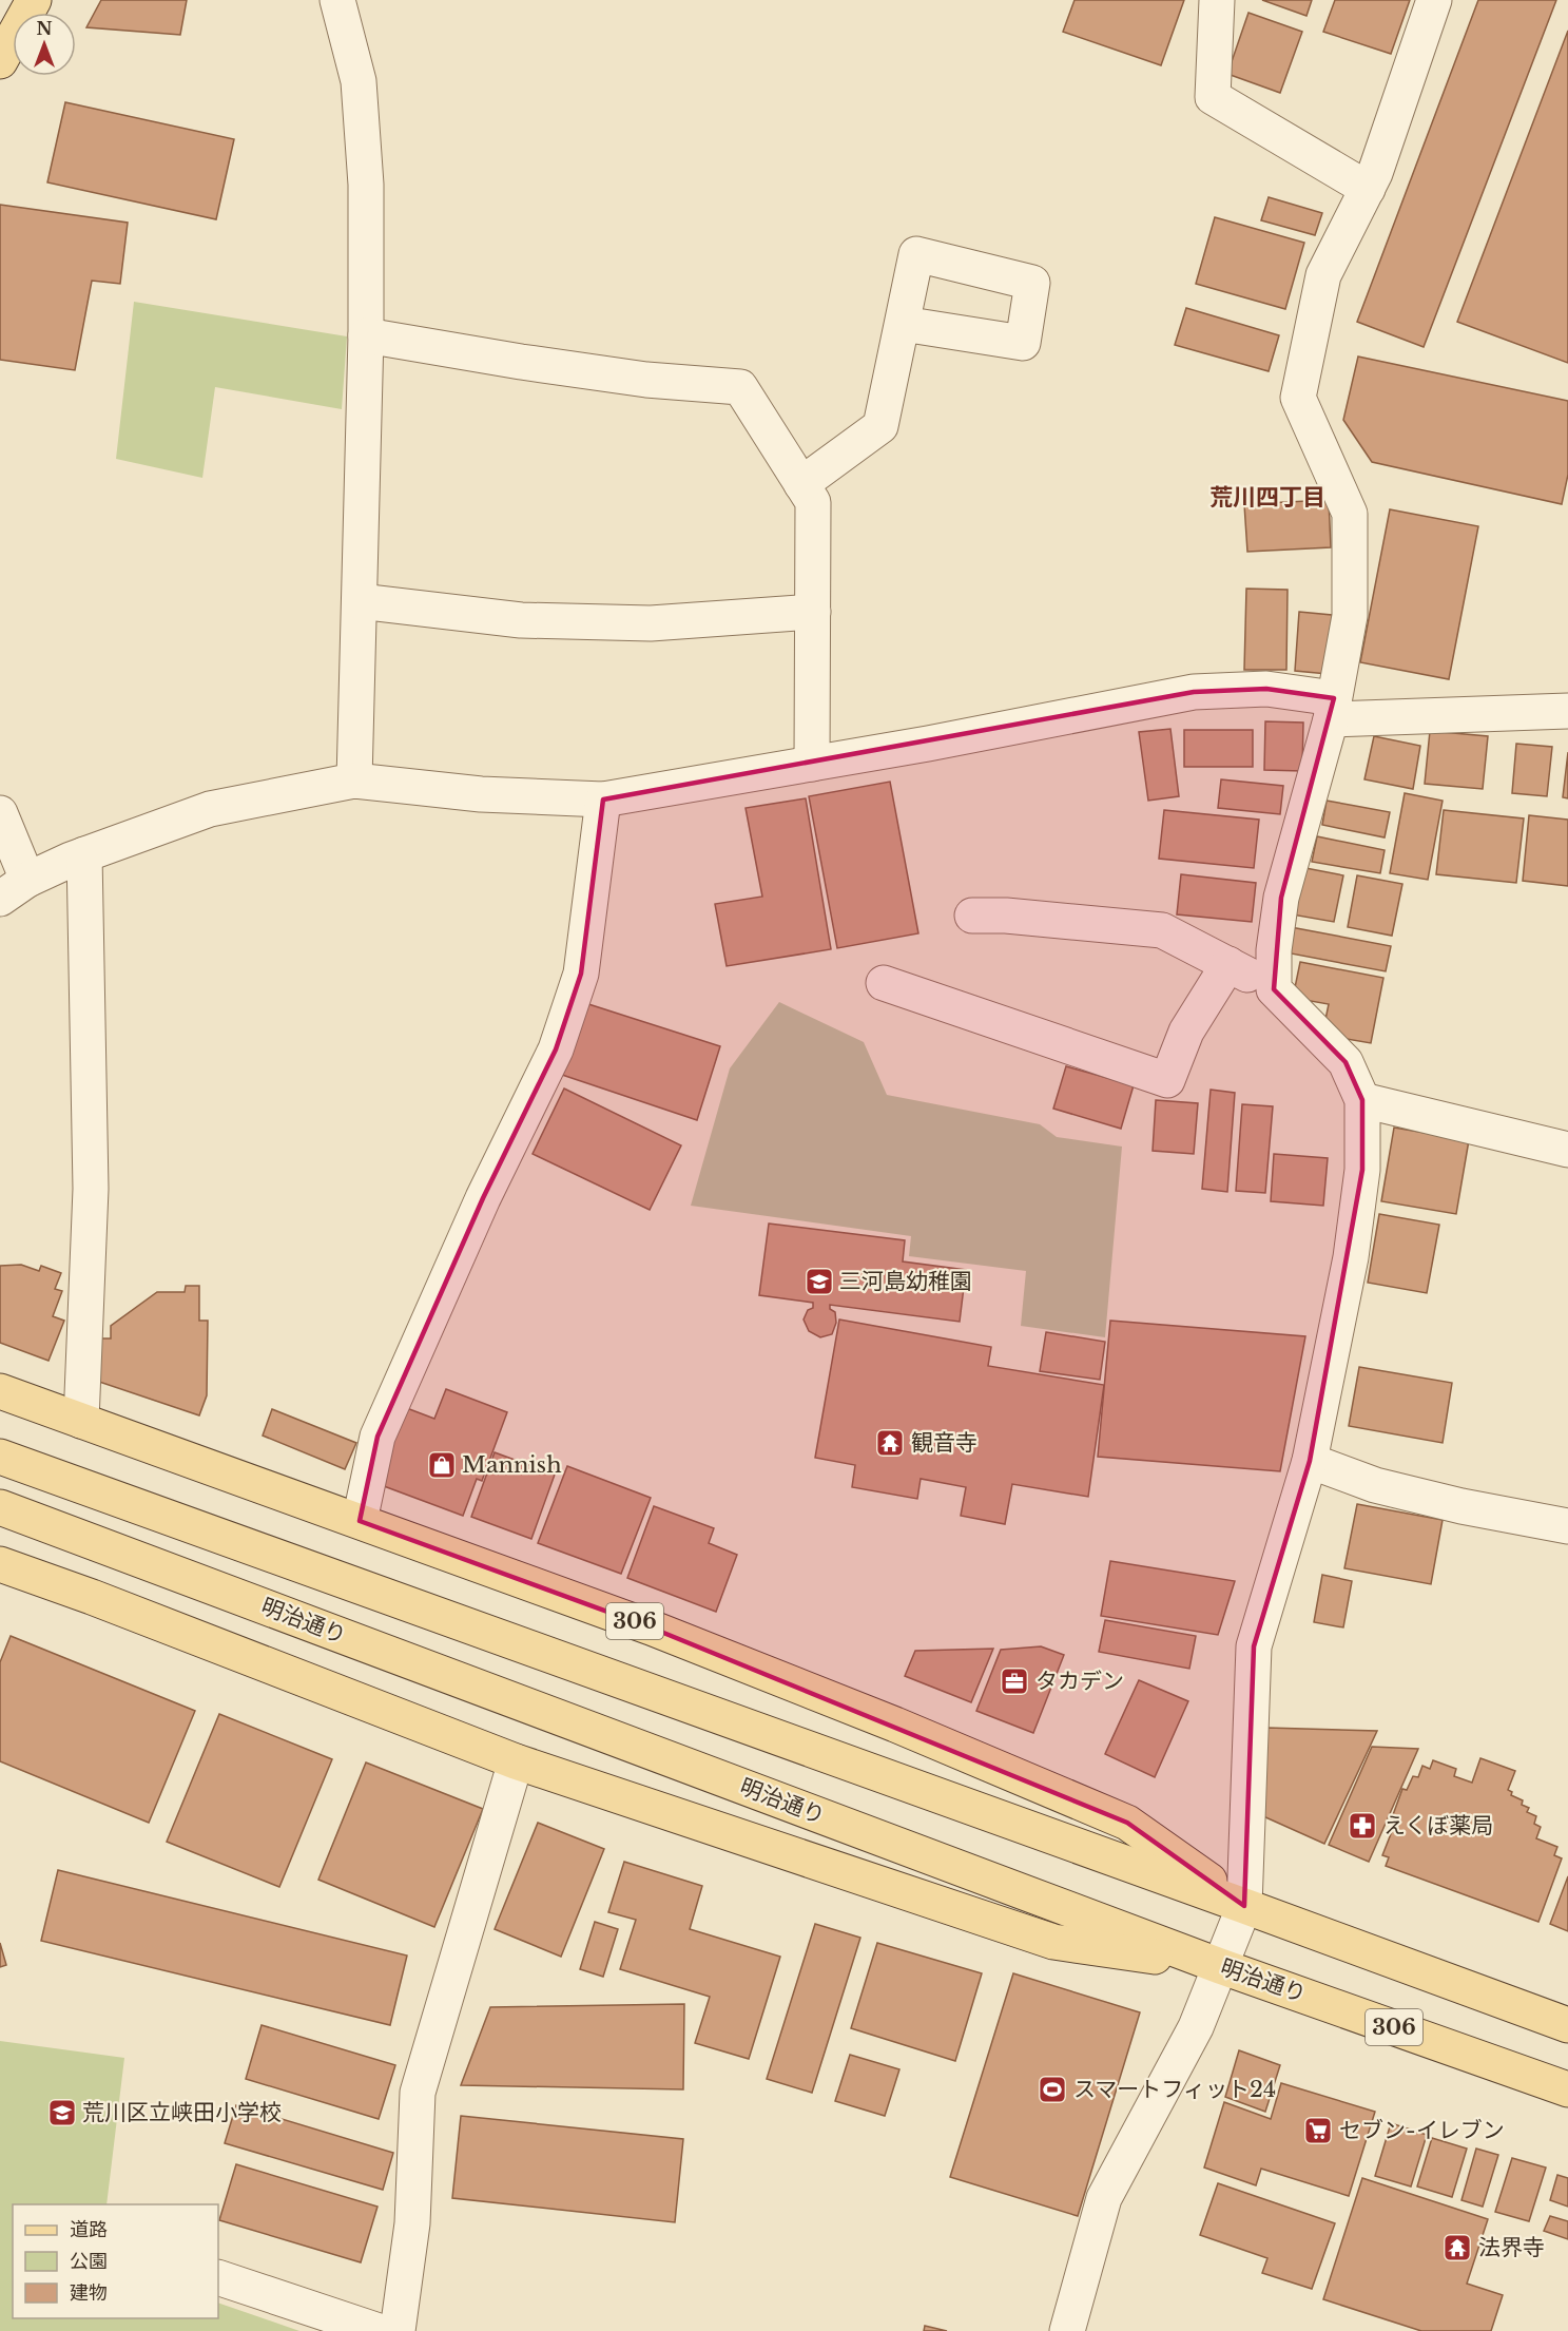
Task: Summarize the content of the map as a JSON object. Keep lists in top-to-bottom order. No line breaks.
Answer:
{"streets":{"main road":["明治通り","306"]},"crossings":[["明治通り","306"]],"districts":["荒川四丁目"],"places":{"school or university":["三河島幼稚園","荒川区立峡田小学校"],"temple":["観音寺","法界寺"],"shop":["Mannish"],"office":["タカデン"],"pharmacy":["えくぼ薬局"],"sports":["スマートフィット24"],"supermarket":["セブン-イレブン"]},"legend":["道路","公園","建物"],"north":"top"}
